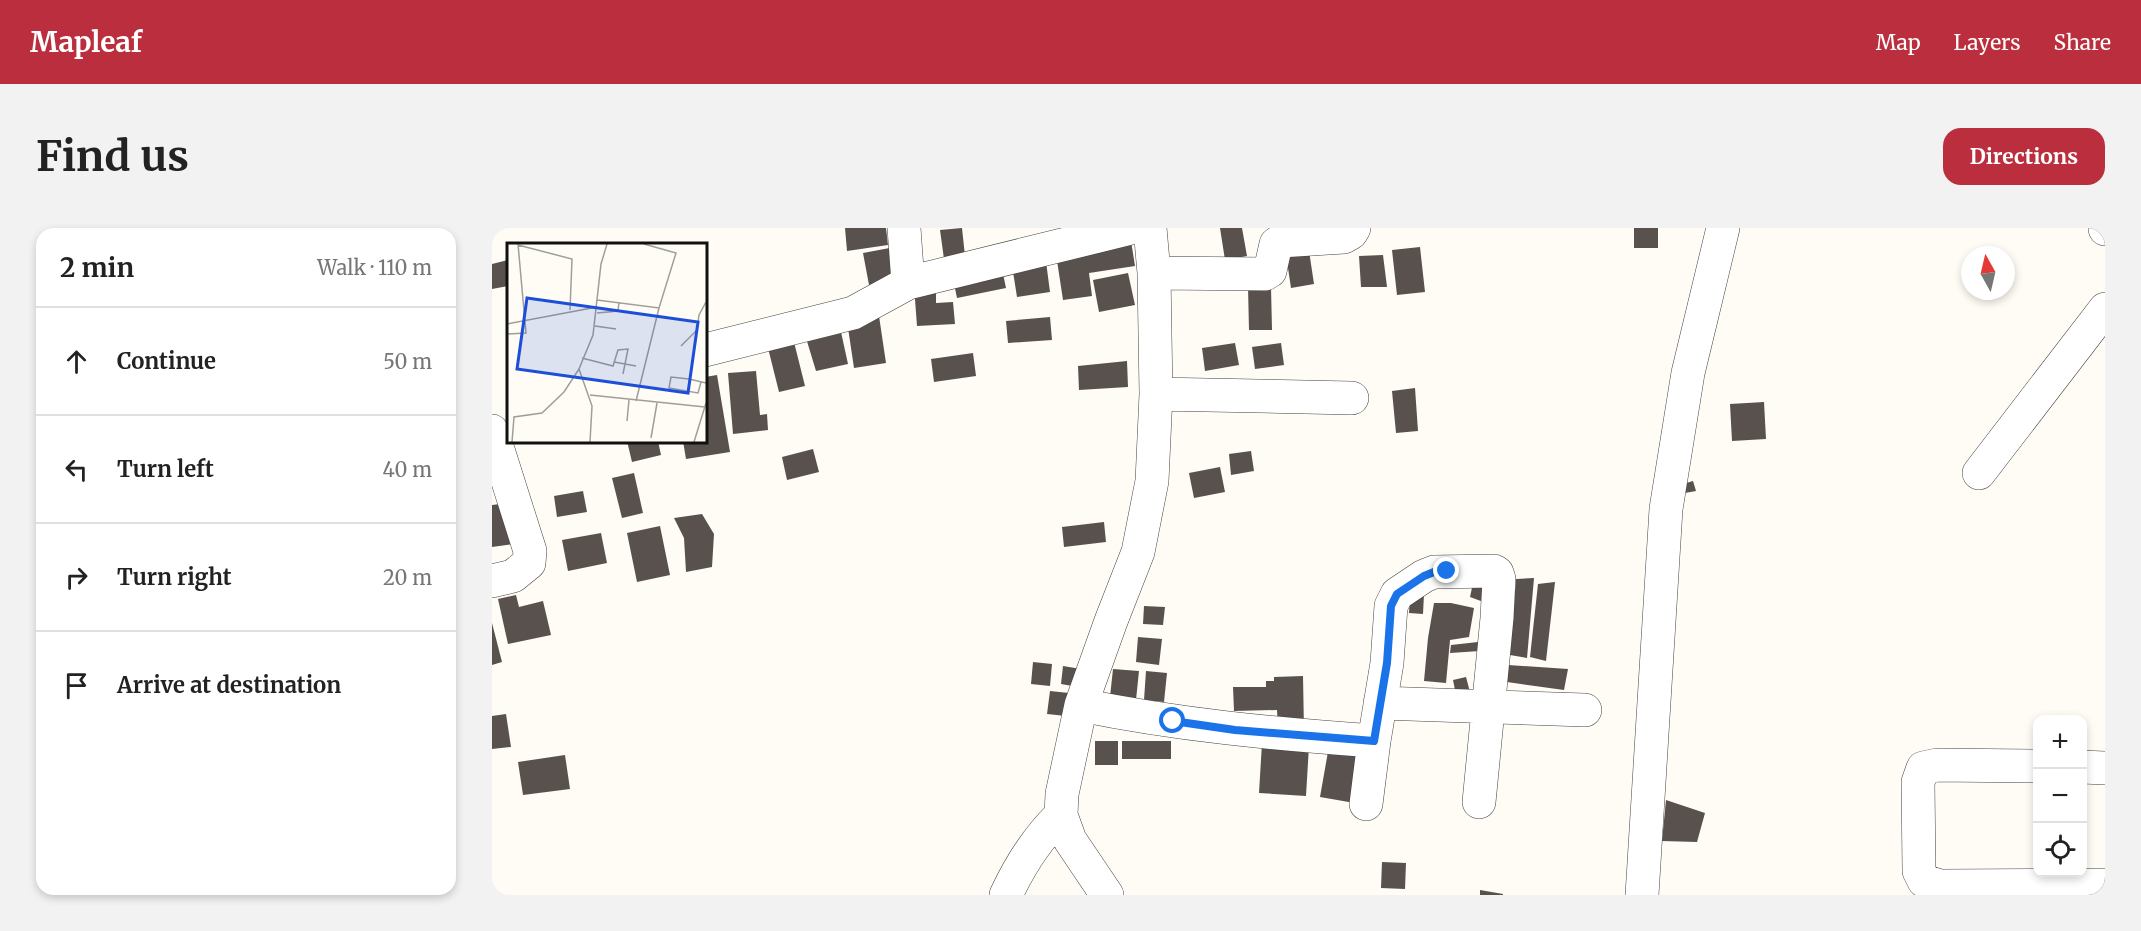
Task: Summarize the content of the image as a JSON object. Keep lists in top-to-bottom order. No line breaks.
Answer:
{"north":"top","page":{"header":"Mapleaf","nav":["Map","Layers","Share"],"buttons":"Directions","title":"Find us","heading":["2 min","Walk · 110 m"],"list":[["Continue","50 m"],["Turn left","40 m"],["Turn right","20 m"],"Arrive at destination"],"map_buttons":["+","−"]}}
